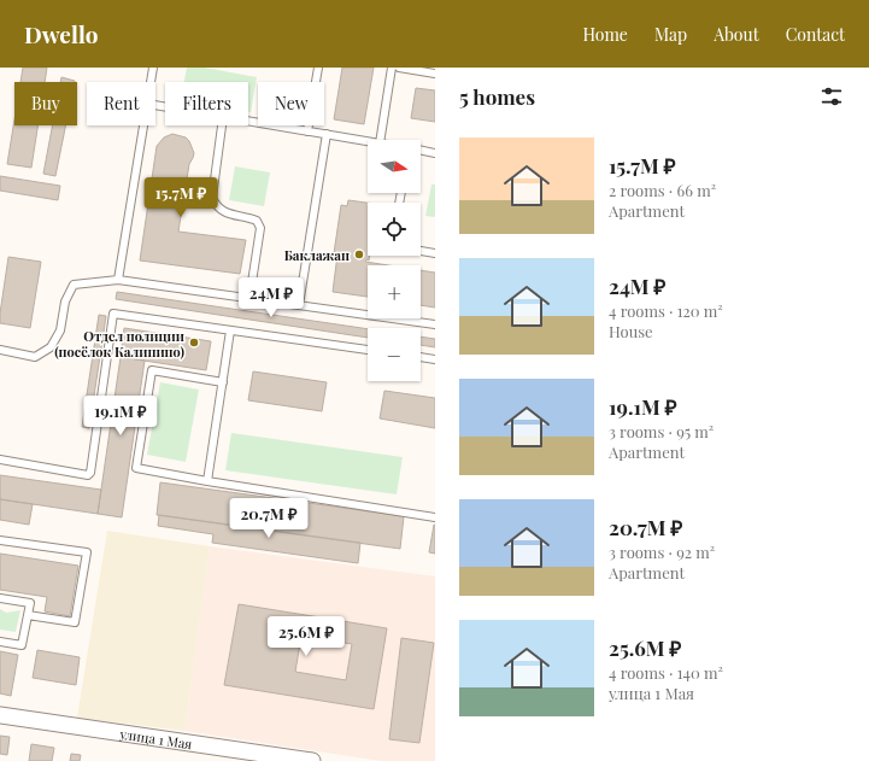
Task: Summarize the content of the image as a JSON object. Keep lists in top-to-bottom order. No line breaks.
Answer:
{"streets":{"street":["улица 1 Мая"]},"places":["Баклажан","Отдел полиции (посёлок Калинино)"],"north":"right","page":{"header":"Dwello","nav":["Home","Map","About","Contact"],"heading":"5 homes","chip":["Buy","Rent","Filters","New"],"list":[{"name":"15.7M ₽","note":"2 rooms · 66 m² · Apartment"},{"name":"24M ₽","note":"4 rooms · 120 m² · House"},{"name":"19.1M ₽","note":"3 rooms · 95 m² · Apartment"},{"name":"20.7M ₽","note":"3 rooms · 92 m² · Apartment"},{"name":"25.6M ₽","note":"4 rooms · 140 m² · улица 1 Мая"}],"map_buttons":["+","−"],"price":["15.7M ₽","24M ₽","19.1M ₽","20.7M ₽","25.6M ₽"]}}
